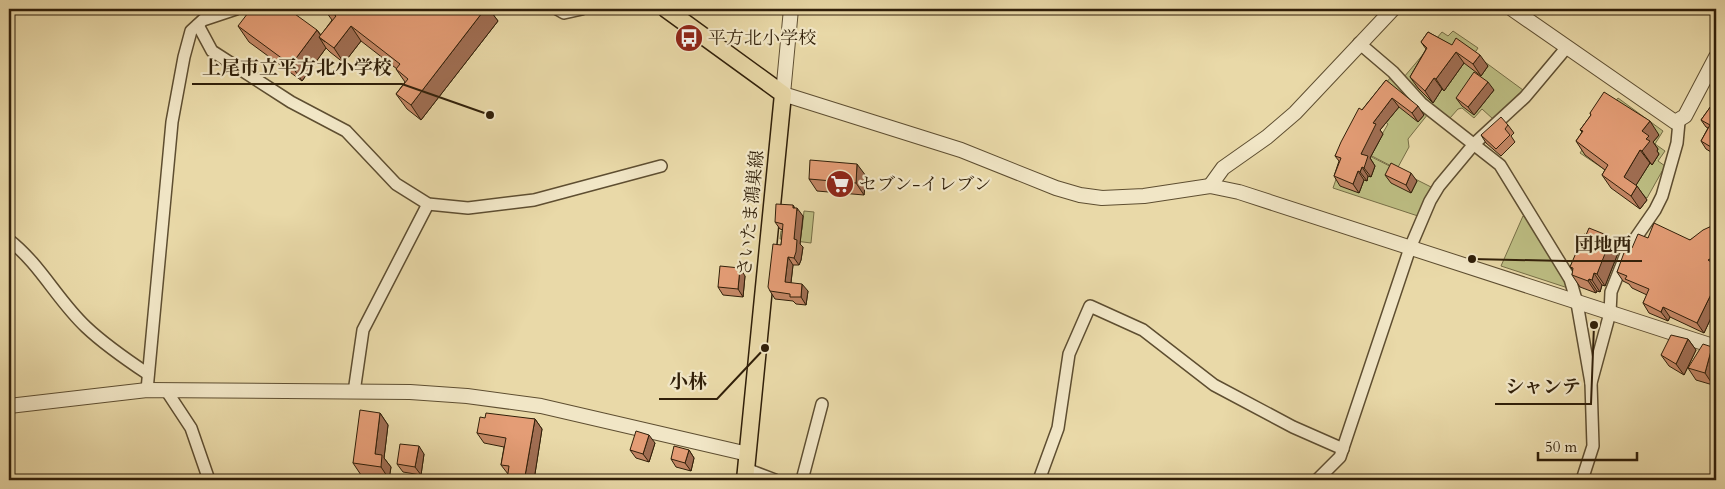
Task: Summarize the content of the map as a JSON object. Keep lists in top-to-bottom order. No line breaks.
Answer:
{"streets":{"main road":["さいたま鴻巣線"]},"places":{"bus stop":["平方北小学校"],"other":["上尾市立平方北小学校","団地西","シャンテ","小林"],"supermarket":["セブン-イレブン"]},"scale_bar":"50 m"}
